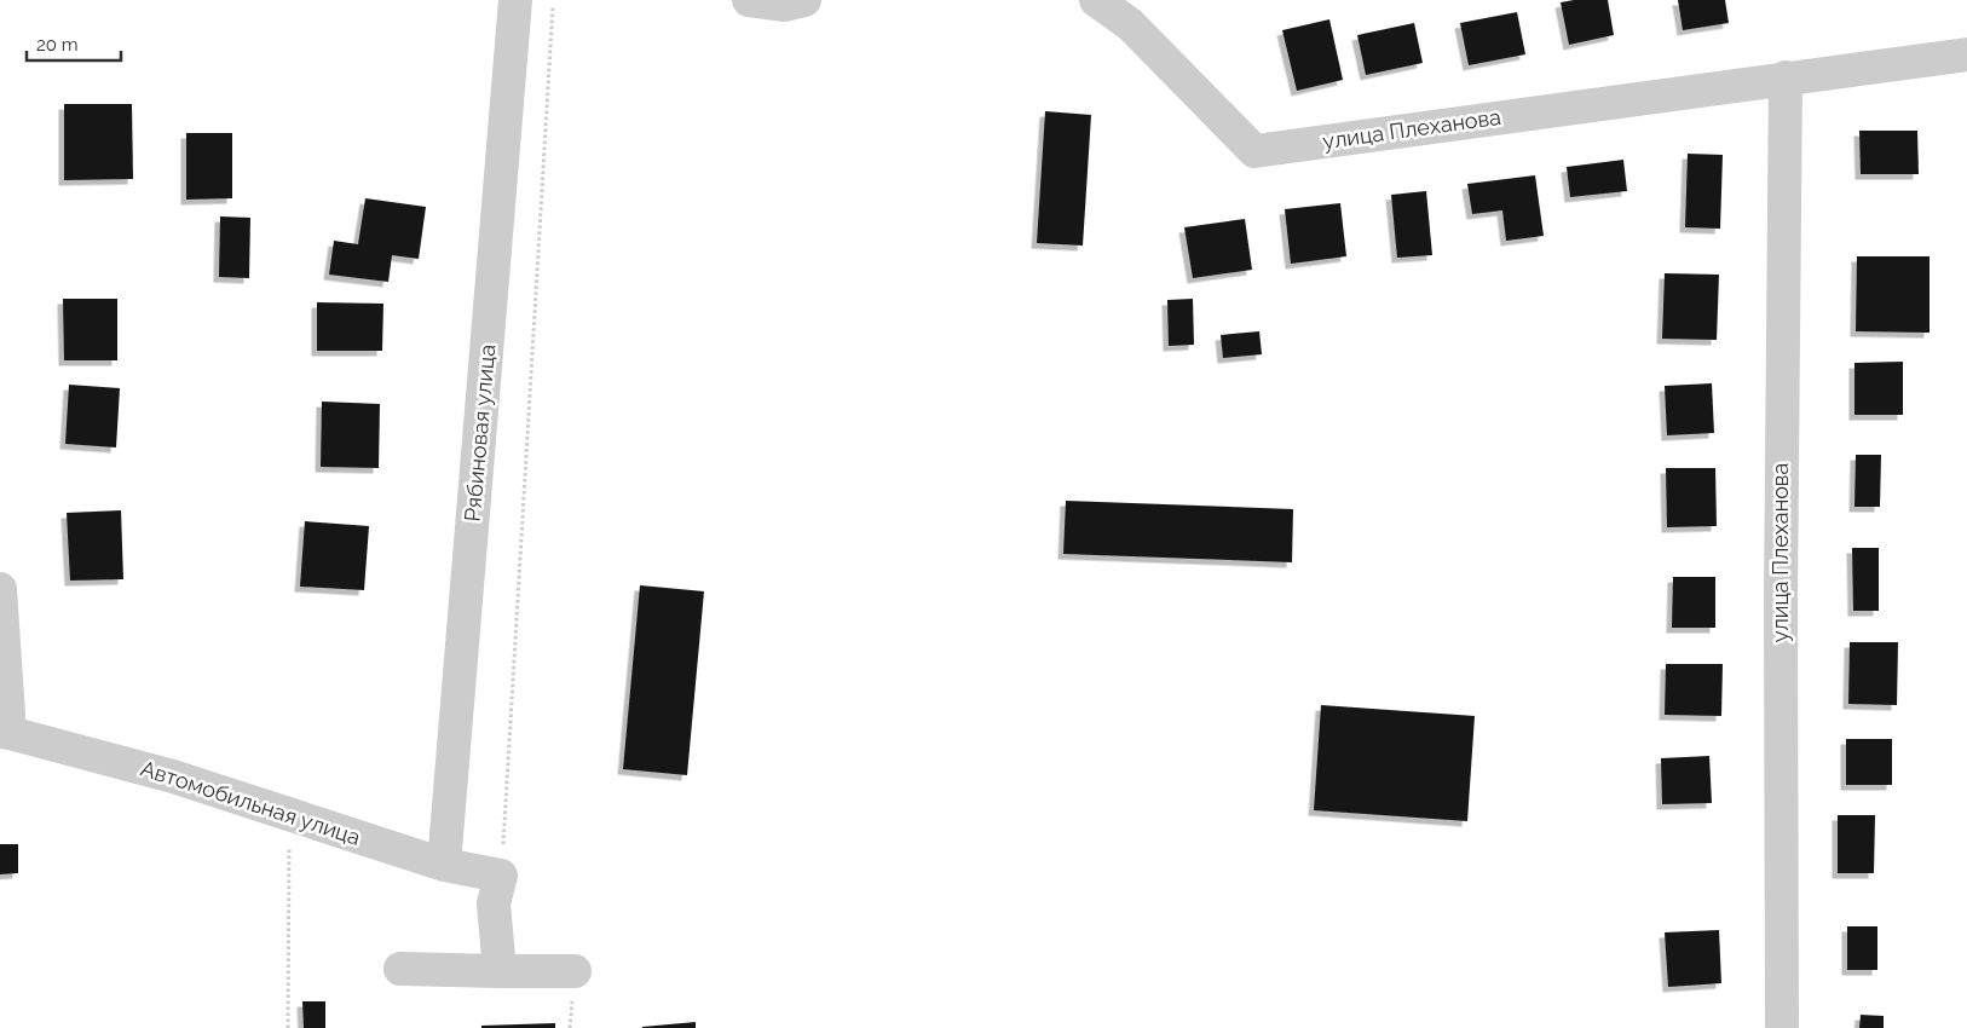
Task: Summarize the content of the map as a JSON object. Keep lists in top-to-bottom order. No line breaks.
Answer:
{"streets":{"street":["улица Плеханова","Рябиновая улица","Автомобильная улица"]},"crossings":[["Рябиновая улица","Автомобильная улица"]],"scale_bar":"20 m"}
